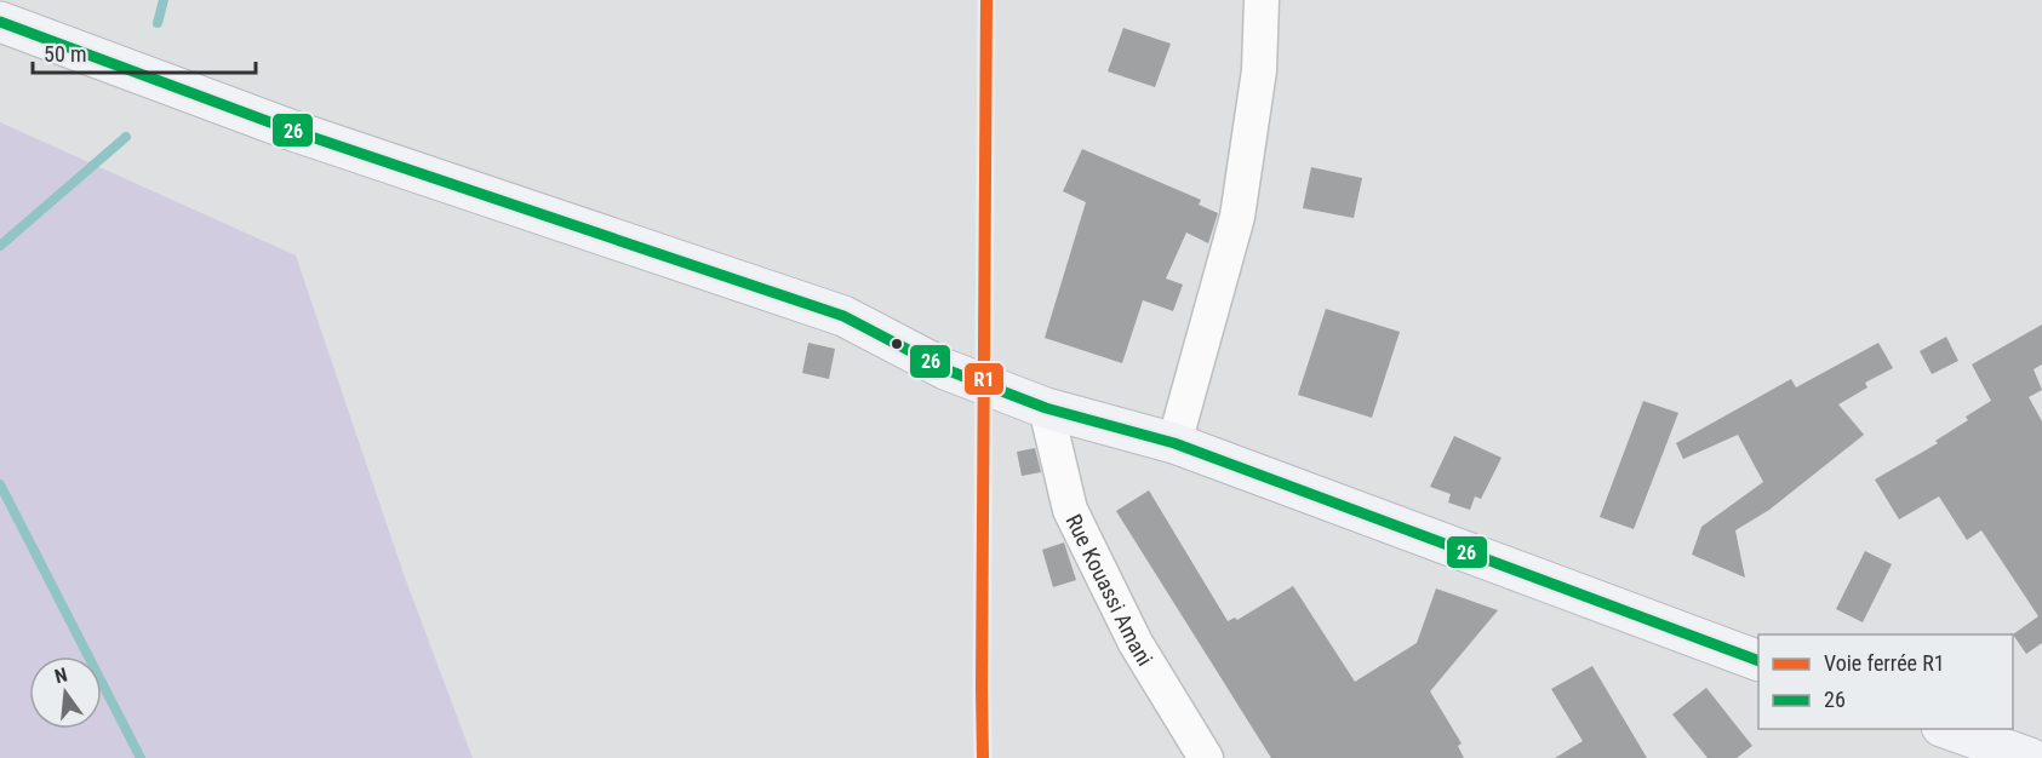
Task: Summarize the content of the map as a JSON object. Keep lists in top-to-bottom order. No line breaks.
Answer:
{"streets":{"street":["Rue Kouassi Amani"]},"lines":["rail line R1","transit line 26"],"legend":["Voie ferrée R1","26"],"scale_bar":"50 m","north":"top"}
